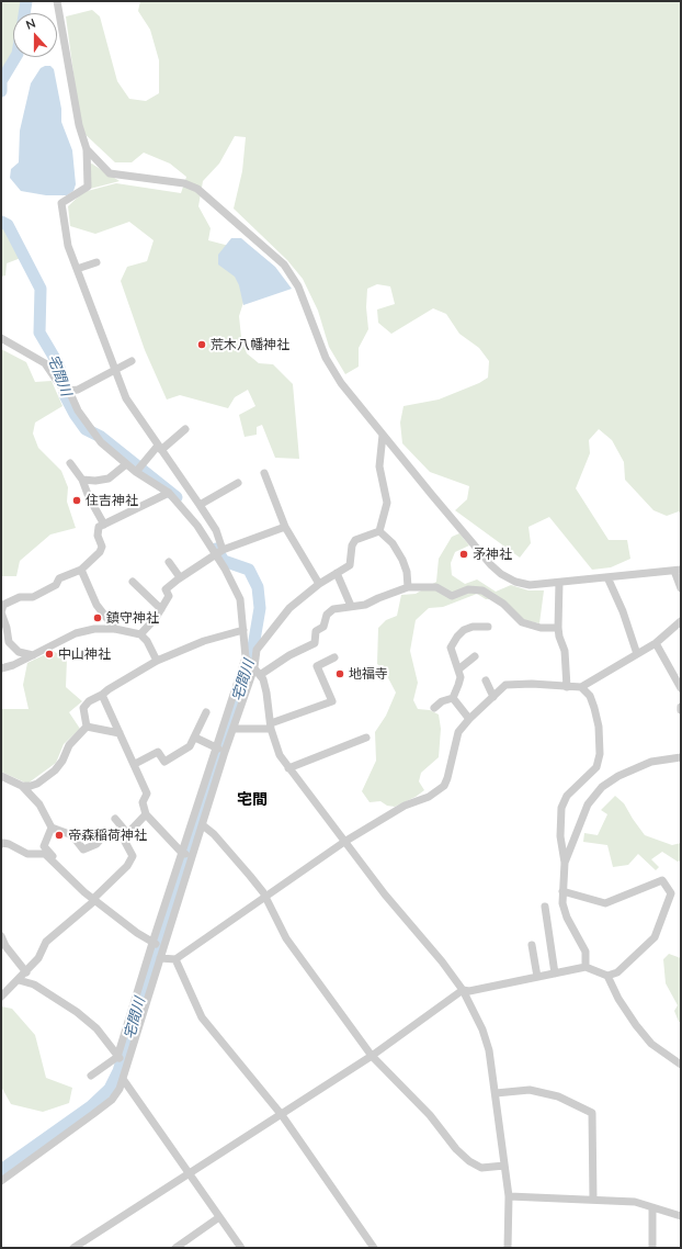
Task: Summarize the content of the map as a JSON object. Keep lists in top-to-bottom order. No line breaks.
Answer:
{"districts":["宅間"],"water":["宅間川"],"places":["荒木八幡神社","住吉神社","矛神社","鎮守神社","中山神社","地福寺","帝森稲荷神社"],"north":"top"}
